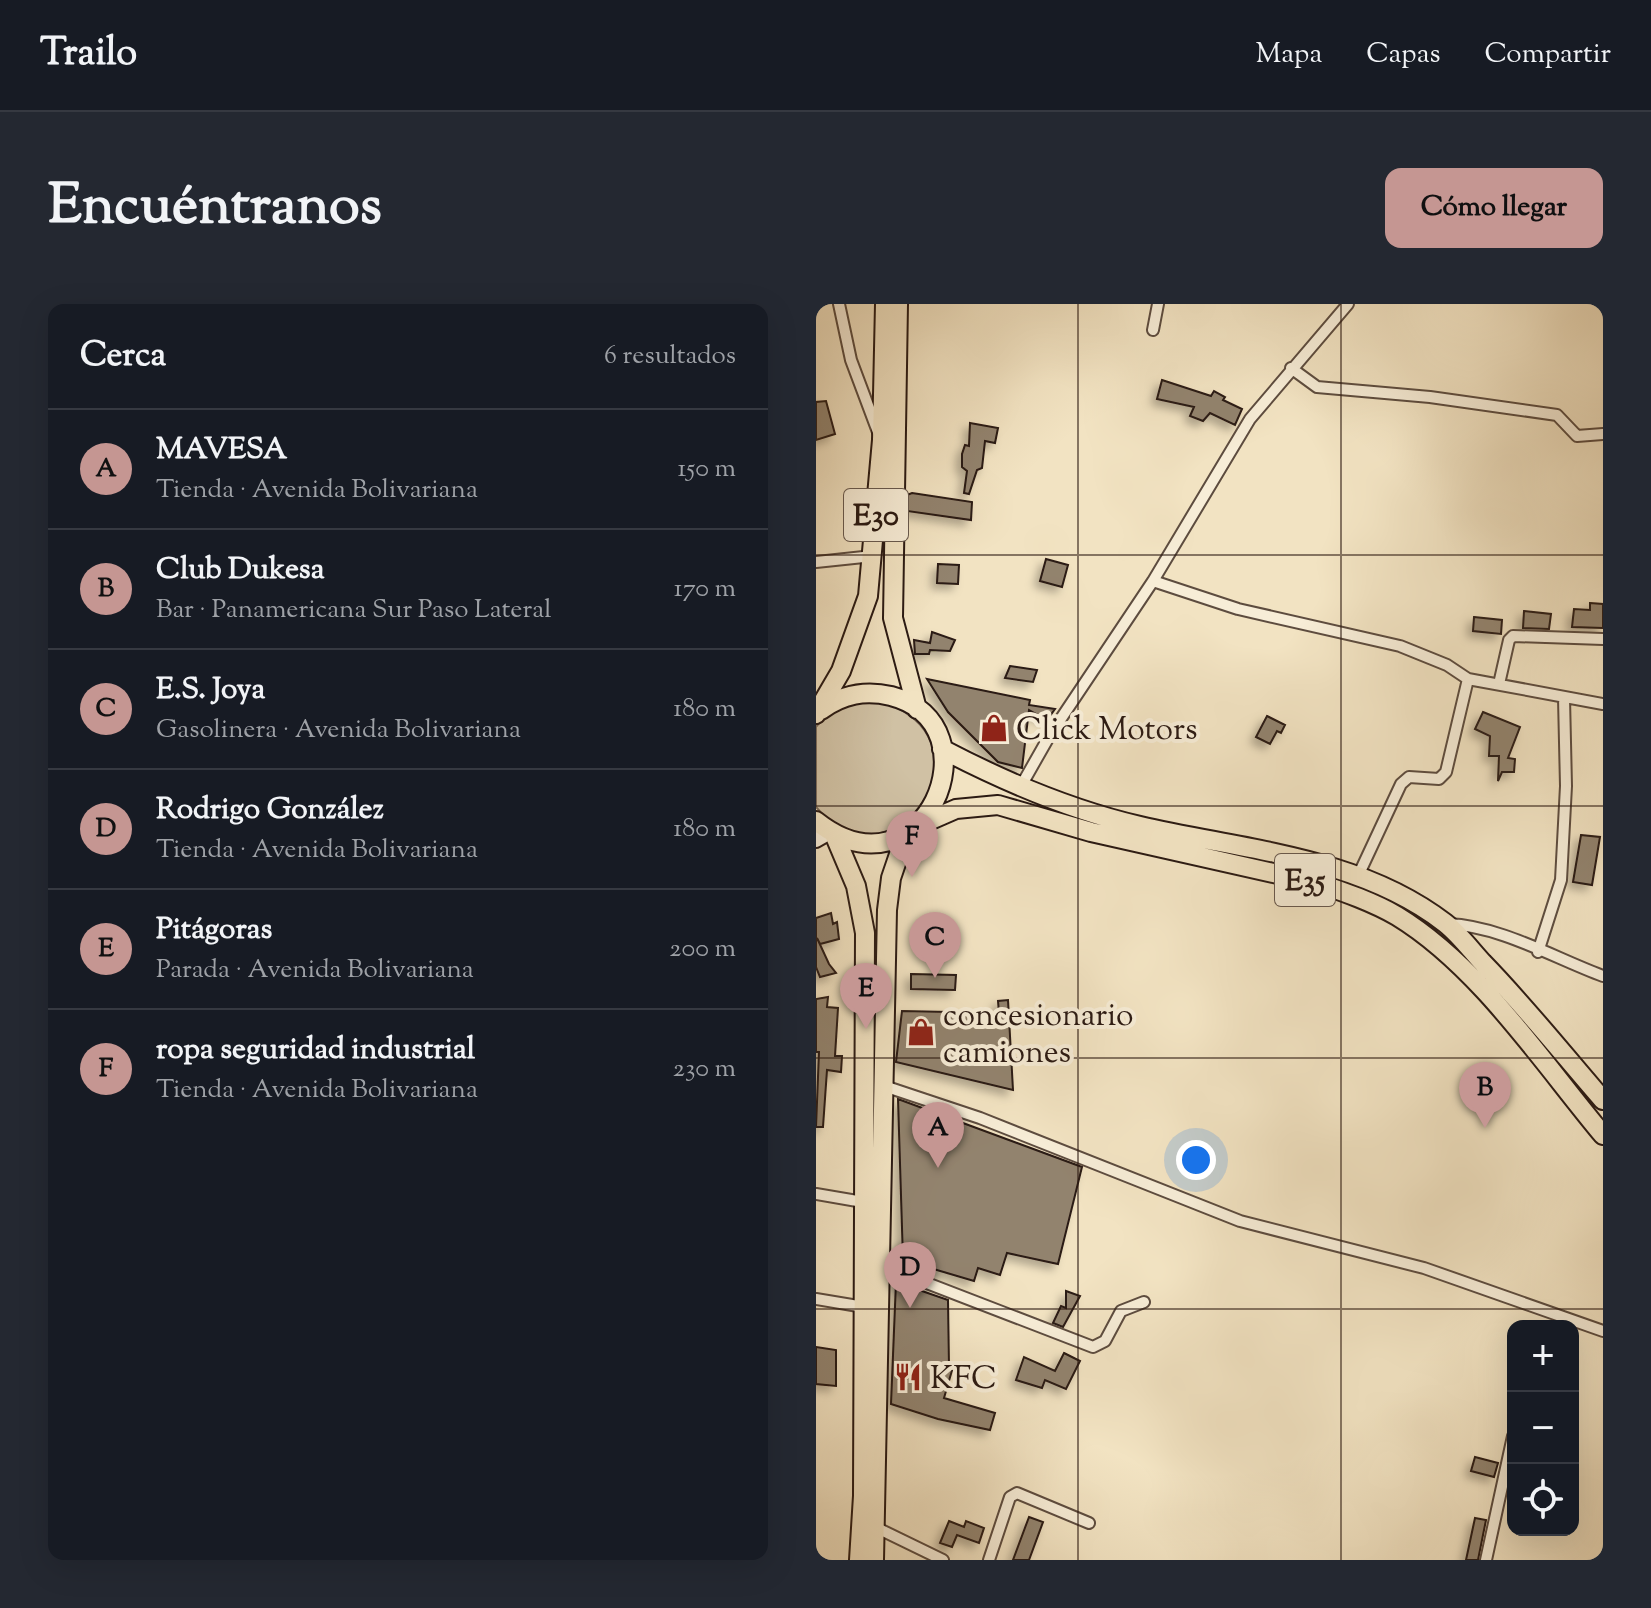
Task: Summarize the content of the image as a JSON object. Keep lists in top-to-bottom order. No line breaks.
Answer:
{"streets":{"highway":["E30","E35"]},"places":{"shop":["Click Motors","concesionario camiones"],"restaurant":["KFC"]},"page":{"header":"Trailo","nav":["Mapa","Capas","Compartir"],"title":"Encuéntranos","buttons":"Cómo llegar","heading":["Cerca","6 resultados"],"list":[{"mark":"A","name":"MAVESA","note":"Tienda · Avenida Bolivariana","value":"150 m"},{"mark":"B","name":"Club Dukesa","note":"Bar · Panamericana Sur Paso Lateral","value":"170 m"},{"mark":"C","name":"E.S. Joya","note":"Gasolinera · Avenida Bolivariana","value":"180 m"},{"mark":"D","name":"Rodrigo González","note":"Tienda · Avenida Bolivariana","value":"180 m"},{"mark":"E","name":"Pitágoras","note":"Parada · Avenida Bolivariana","value":"200 m"},{"mark":"F","name":"ropa seguridad industrial","note":"Tienda · Avenida Bolivariana","value":"230 m"}],"pins":["F","C","E","B","A","D"],"map_buttons":["+","−"]}}
